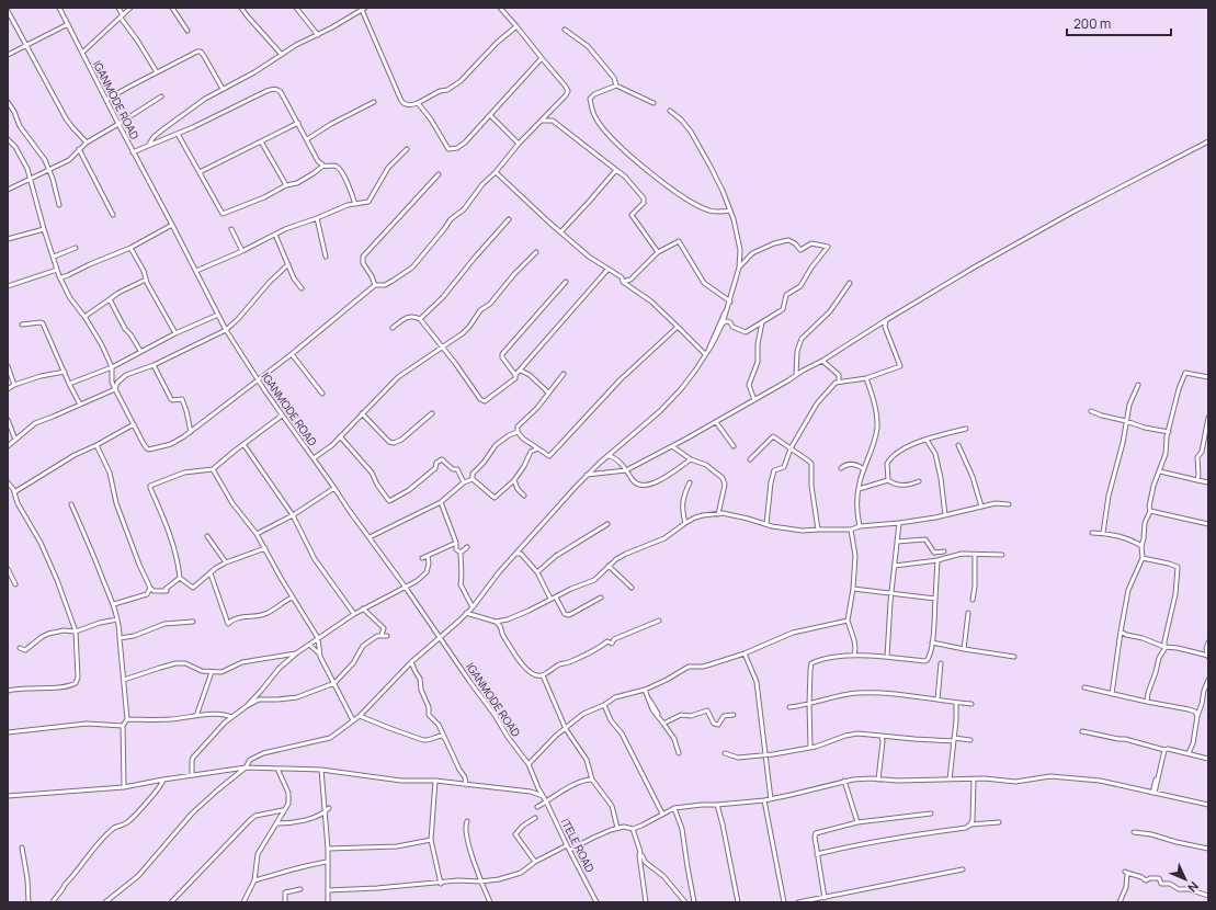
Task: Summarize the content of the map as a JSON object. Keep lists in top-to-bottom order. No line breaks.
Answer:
{"streets":{"street":["IGANMODE ROAD","ITELE ROAD"]},"crossings":[["IGANMODE ROAD","ITELE ROAD"]],"scale_bar":"200 m","north":"bottom right"}
